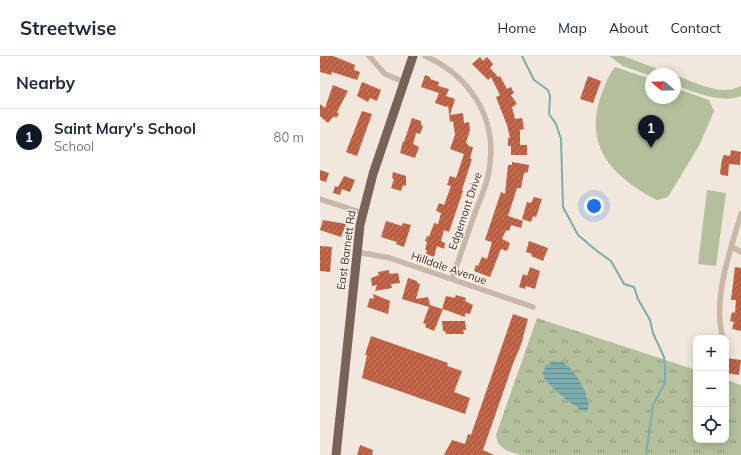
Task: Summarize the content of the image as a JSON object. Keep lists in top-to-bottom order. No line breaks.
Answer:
{"streets":{"main road":["East Barnett Rd"],"street":["Edgemont Drive","Hilldale Avenue"]},"crossings":[["Edgemont Drive","Hilldale Avenue"],["East Barnett Rd","Hilldale Avenue"]],"north":"left","page":{"header":"Streetwise","nav":["Home","Map","About","Contact"],"heading":"Nearby","list":[{"mark":"1","name":"Saint Mary's School","note":"School","value":"80 m"}],"pins":"1","map_buttons":["+","−"]}}
